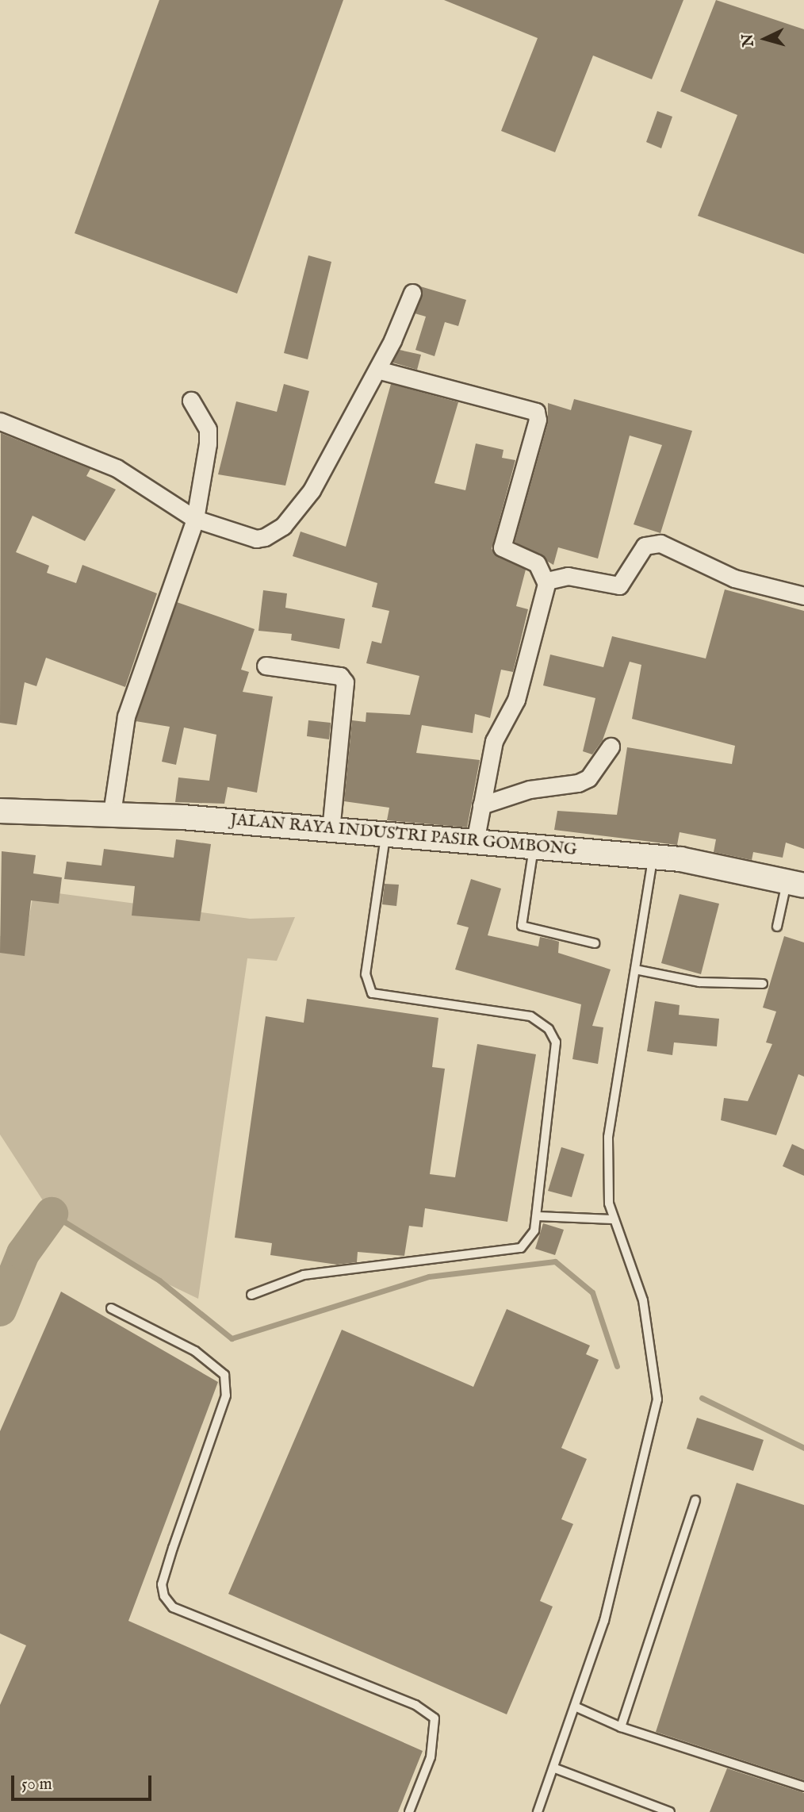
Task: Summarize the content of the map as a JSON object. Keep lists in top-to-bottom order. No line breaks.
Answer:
{"streets":{"main road":["JALAN RAYA INDUSTRI PASIR GOMBONG"]},"scale_bar":"50 m","north":"left"}
